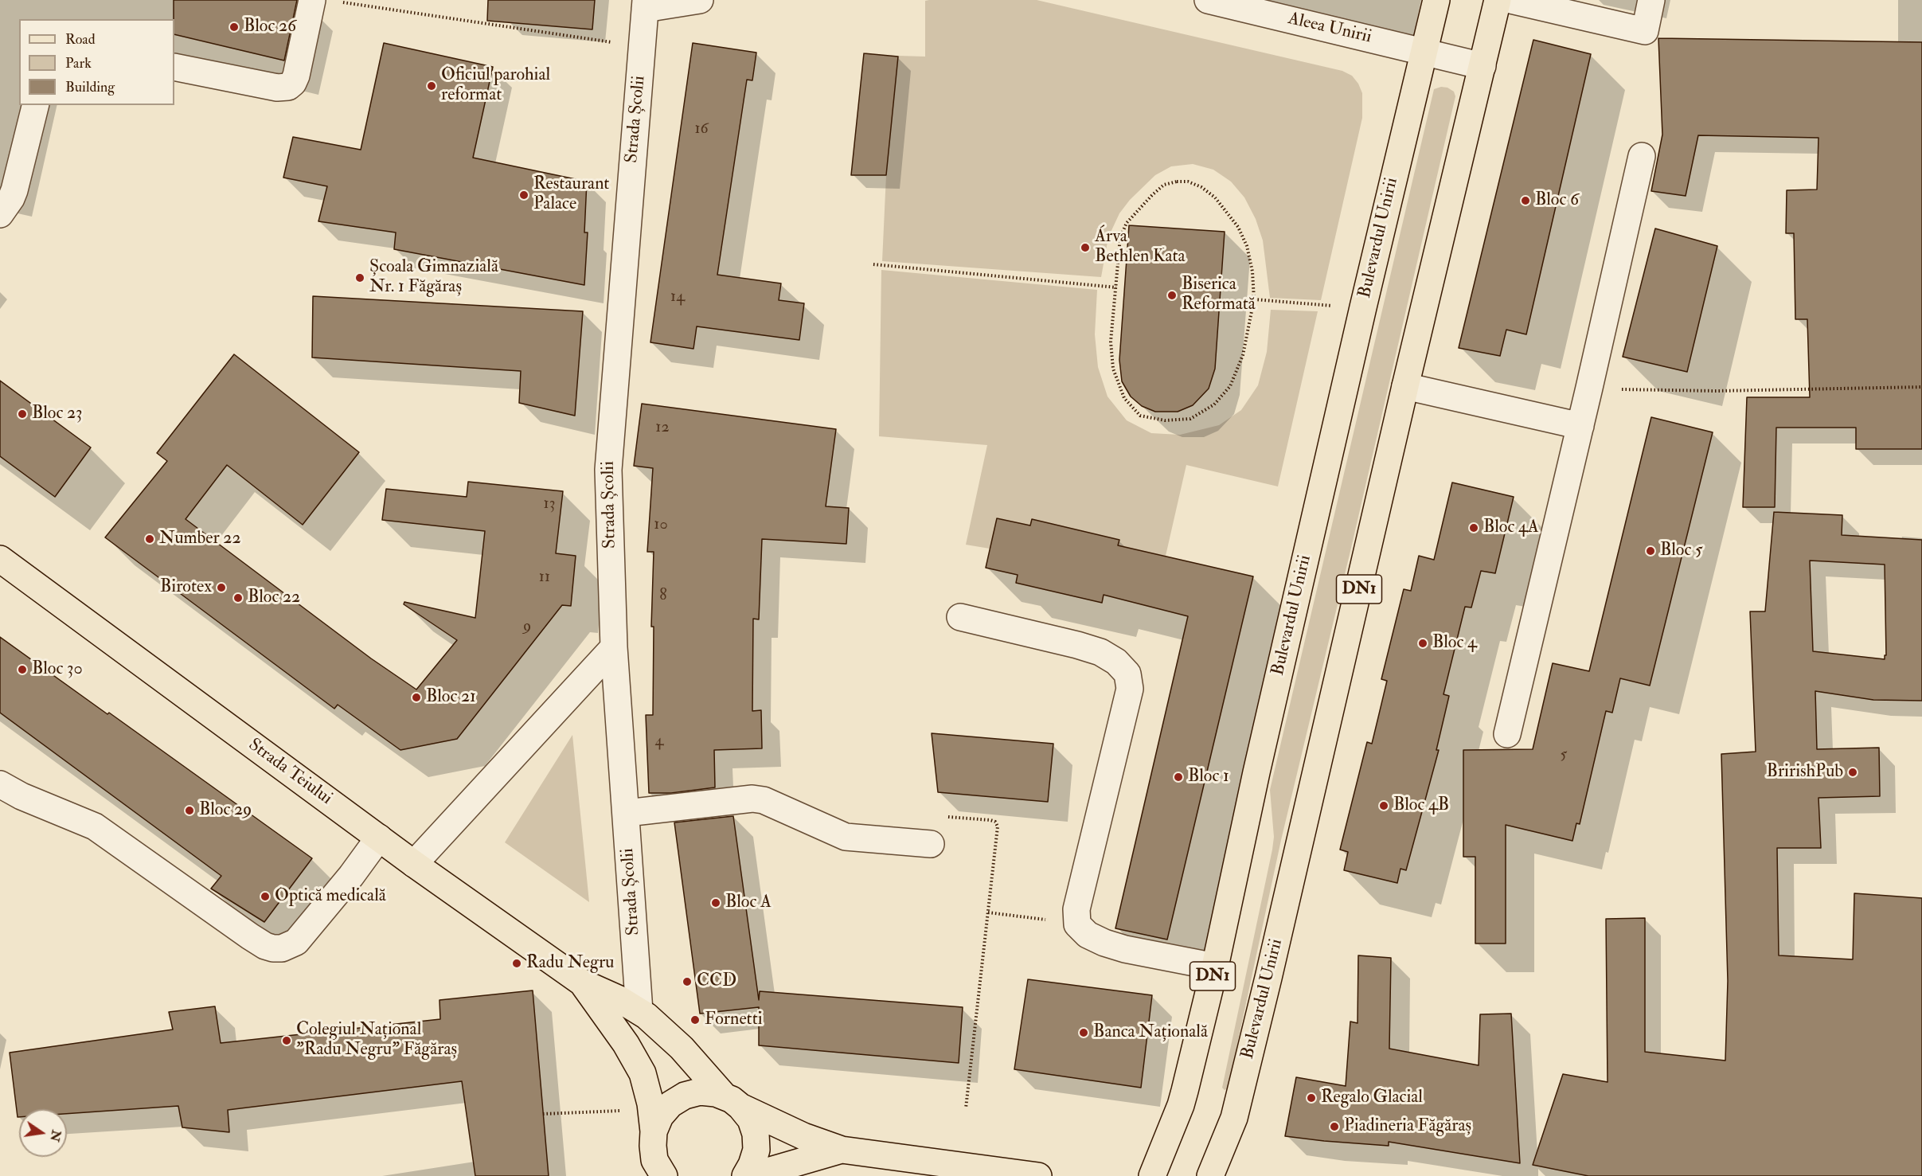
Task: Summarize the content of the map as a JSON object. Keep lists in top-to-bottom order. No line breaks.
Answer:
{"streets":{"main road":["Bulevardul Unirii","DN1","Strada Teiului"],"street":["Aleea Unirii","Strada Școlii"]},"crossings":[["Aleea Unirii","Bulevardul Unirii"]],"places":["Bloc 26","Oficiul parohial reformat","Restaurant Palace","Bloc 6","Árva Bethlen Kata","Școala Gimnazială Nr. 1 Făgăraș","Biserica Reformată","Bloc 23","Bloc 4A","Number 22","Bloc 5","Birotex","Bloc 22","Bloc 4","Bloc 30","Bloc 21","BririshPub","Bloc 1","Bloc 4B","Bloc 29","Optică medicală","Bloc A","Radu Negru","CCD","Fornetti","Banca Națională","Colegiul Național \"Radu Negru\" Făgăraș","Regalo Glacial","Piadineria Făgăraș"],"house_numbers":["16","14","12","13","10","11","8","9","4","5"],"legend":["Road","Park","Building"],"north":"right"}
